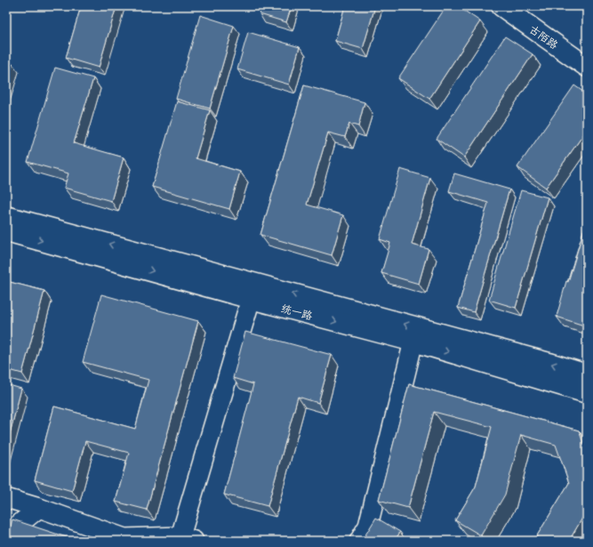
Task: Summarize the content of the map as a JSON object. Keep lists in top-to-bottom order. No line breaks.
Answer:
{"streets":{"main road":["古陌路","统一路"]}}
